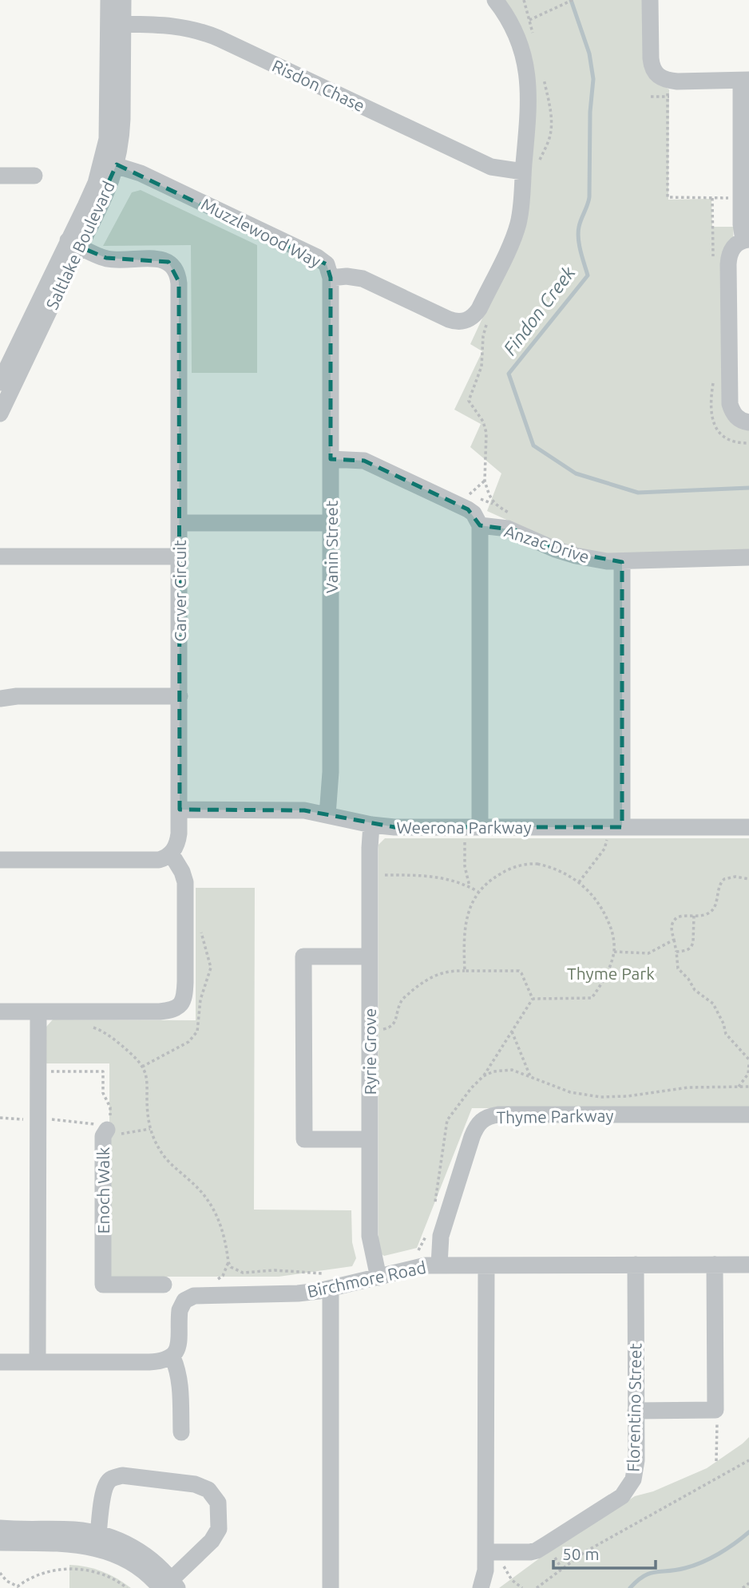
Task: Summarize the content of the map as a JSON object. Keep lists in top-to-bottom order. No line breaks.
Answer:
{"streets":{"street":["Risdon Chase","Muzzlewood Way","Saltlake Boulevard","Anzac Drive","Vanin Street","Carver Circuit","Weerona Parkway","Ryrie Grove","Thyme Parkway","Enoch Walk","Birchmore Road","Florentino Street"]},"crossings":[["Risdon Chase","Muzzlewood Way"],["Risdon Chase","Saltlake Boulevard"],["Muzzlewood Way","Saltlake Boulevard"],["Muzzlewood Way","Vanin Street"],["Saltlake Boulevard","Carver Circuit"],["Vanin Street","Weerona Parkway"],["Carver Circuit","Weerona Parkway"],["Weerona Parkway","Ryrie Grove"],["Ryrie Grove","Birchmore Road"],["Thyme Parkway","Birchmore Road"],["Birchmore Road","Florentino Street"]],"water":["Findon Creek"],"parks":["Thyme Park"],"scale_bar":"50 m"}
